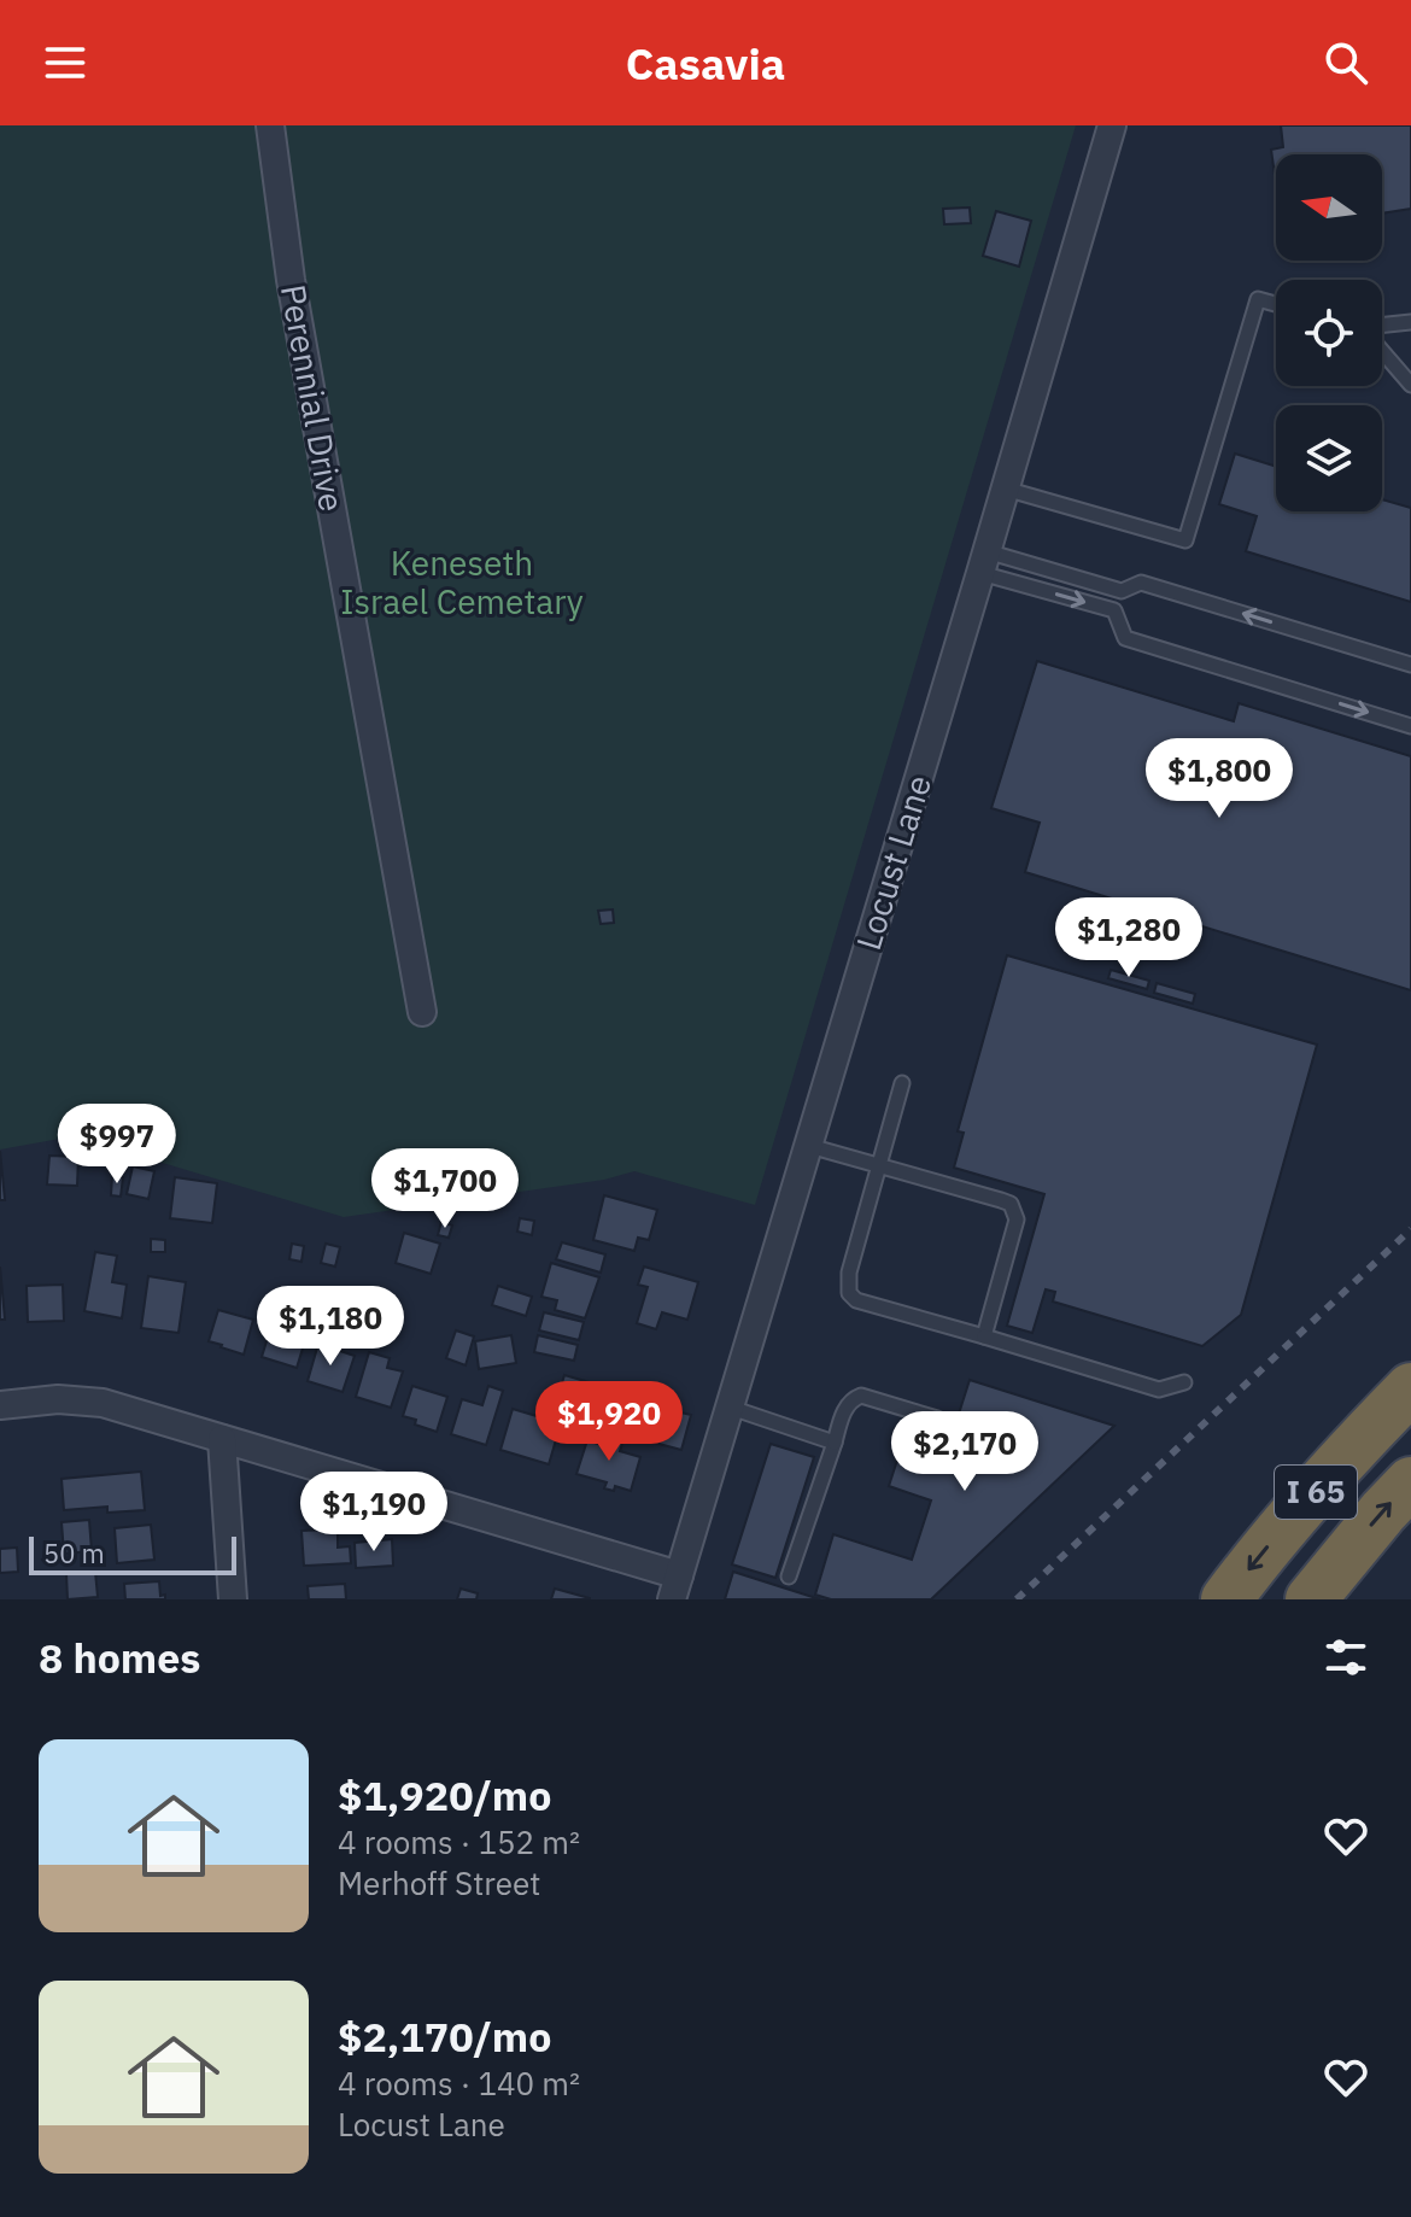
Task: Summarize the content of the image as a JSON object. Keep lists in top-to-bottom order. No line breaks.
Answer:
{"streets":{"highway":["I 65"],"street":["Perennial Drive","Locust Lane"]},"parks":["Keneseth Israel Cemetary"],"scale_bar":"50 m","north":"left","page":{"header":"Casavia","price":["$1,800","$1,280","$997","$1,700","$1,180","$1,920","$2,170","$1,190"],"scale":"50 m","heading":"8 homes","list":[{"name":"$1,920/mo","note":"4 rooms · 152 m² · Merhoff Street"},{"name":"$2,170/mo","note":"4 rooms · 140 m² · Locust Lane"}]}}
